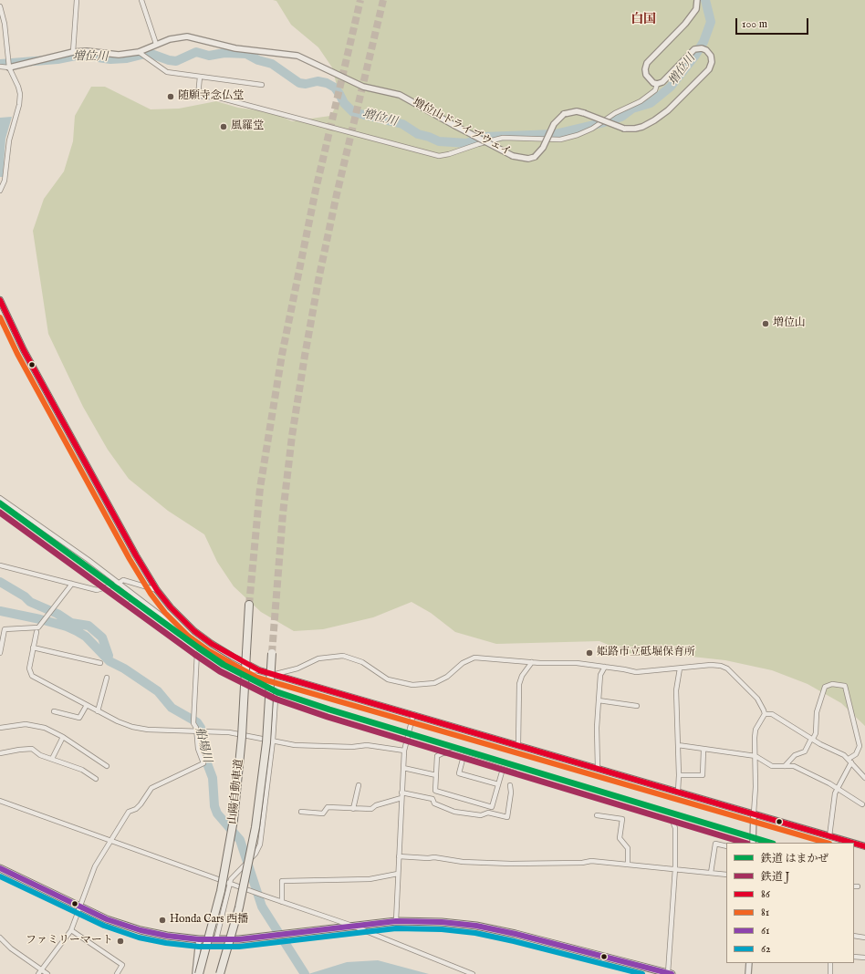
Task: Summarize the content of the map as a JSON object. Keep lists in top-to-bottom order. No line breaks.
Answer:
{"streets":{"highway":["山陽自動車道"],"street":["増位山ドライブウェイ"]},"districts":["白国"],"water":["増位川","船場川"],"places":["随願寺念仏堂","風羅堂","増位山","姫路市立砥堀保育所","Honda Cars 西播","ファミリーマート"],"lines":["transit line 86","transit line 81","rail line はまかぜ","rail line J","transit line 61","transit line 62"],"legend":["鉄道 はまかぜ","鉄道 J","86","81","61","62"],"scale_bar":"100 m"}
